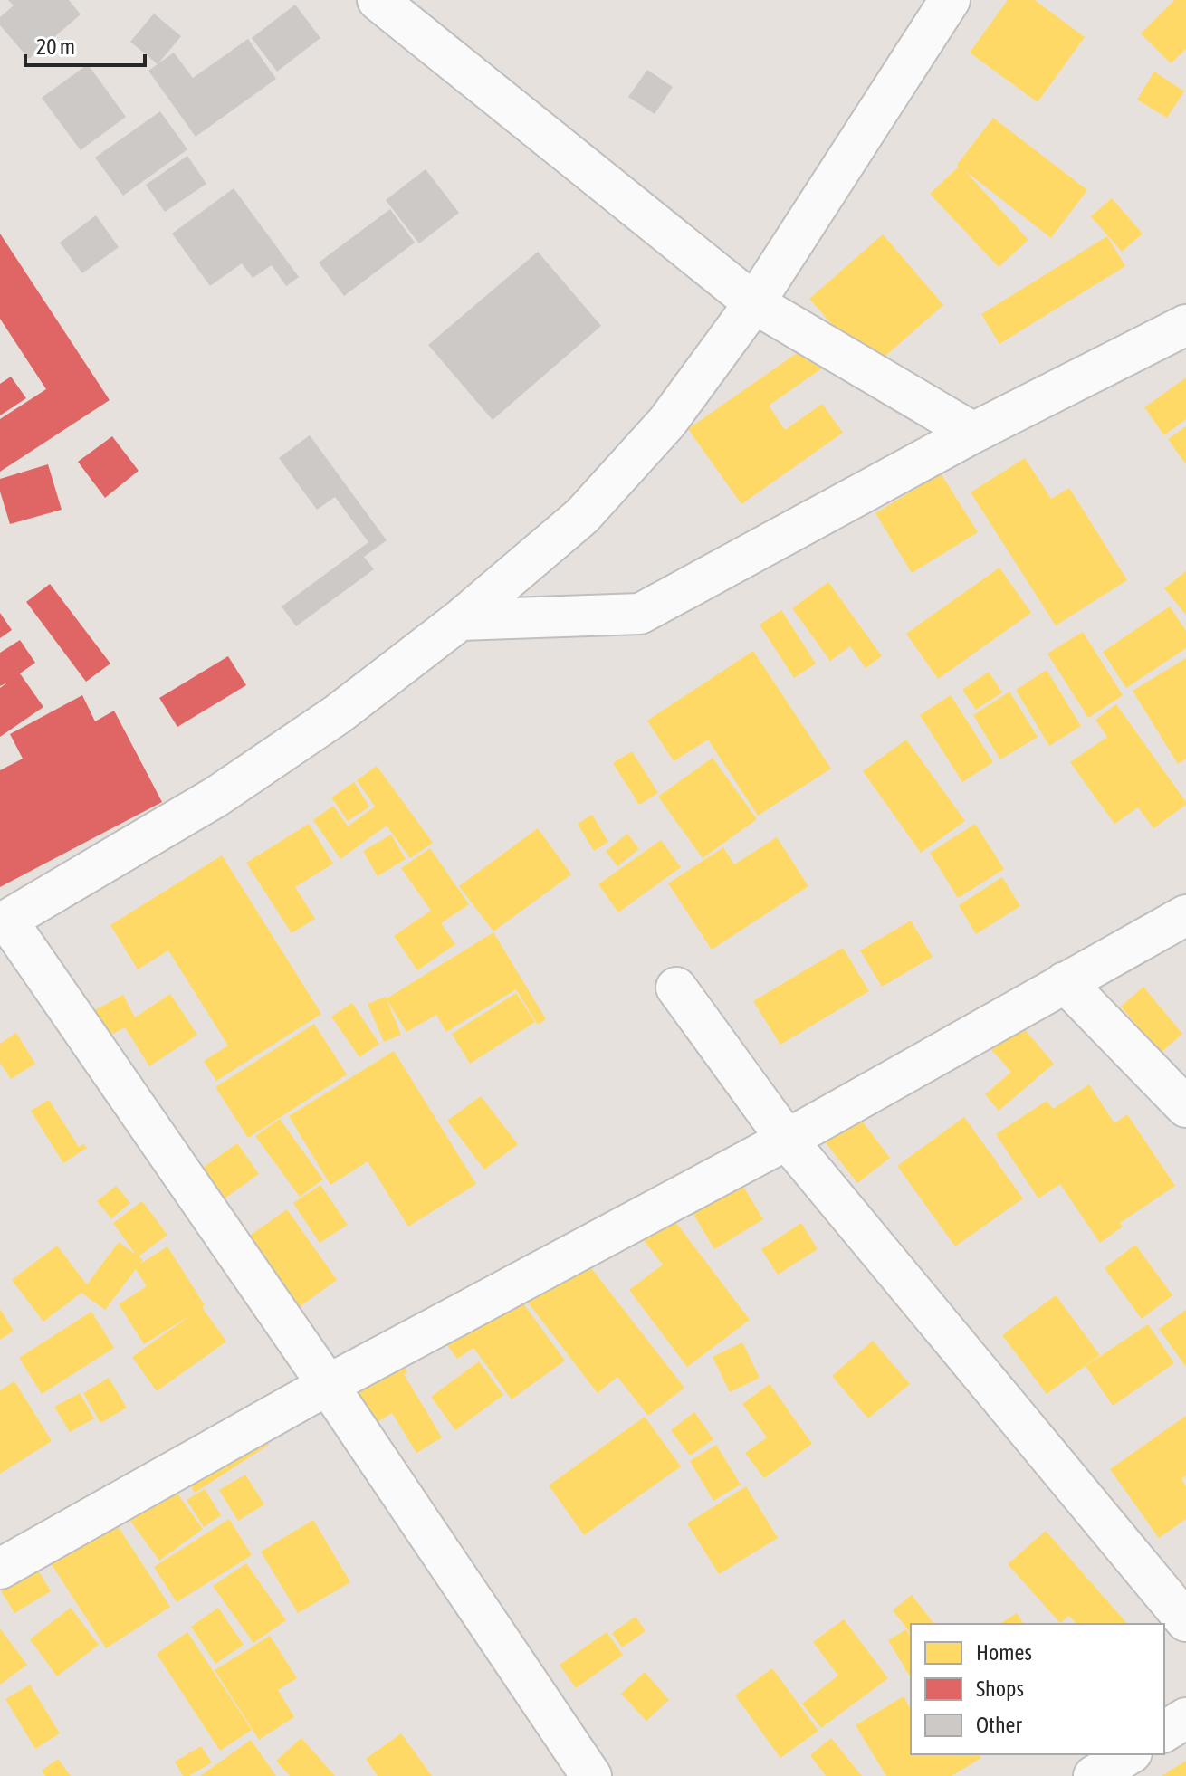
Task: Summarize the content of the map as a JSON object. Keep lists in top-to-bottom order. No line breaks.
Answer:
{"legend":["Homes","Shops","Other"],"scale_bar":"20 m"}
